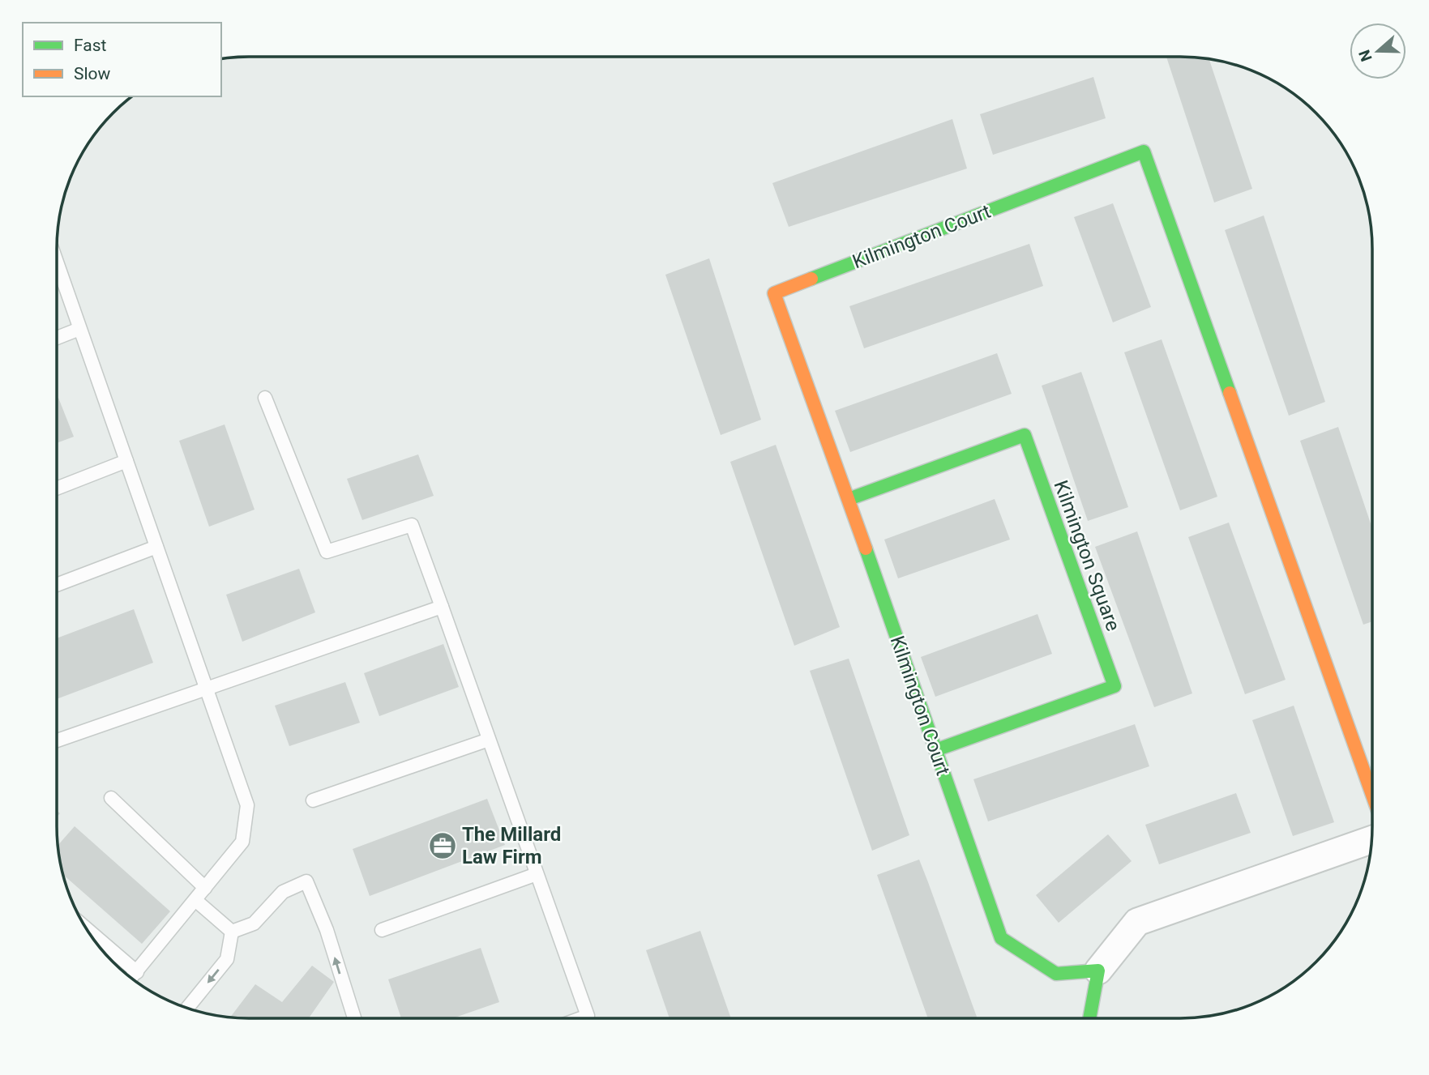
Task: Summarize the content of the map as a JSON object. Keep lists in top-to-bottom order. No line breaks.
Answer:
{"streets":{"street":["Kilmington Court","Kilmington Square"]},"crossings":[["Kilmington Court","Kilmington Square"]],"places":{"office":["The Millard Law Firm"]},"legend":["Fast","Slow"],"north":"left"}
